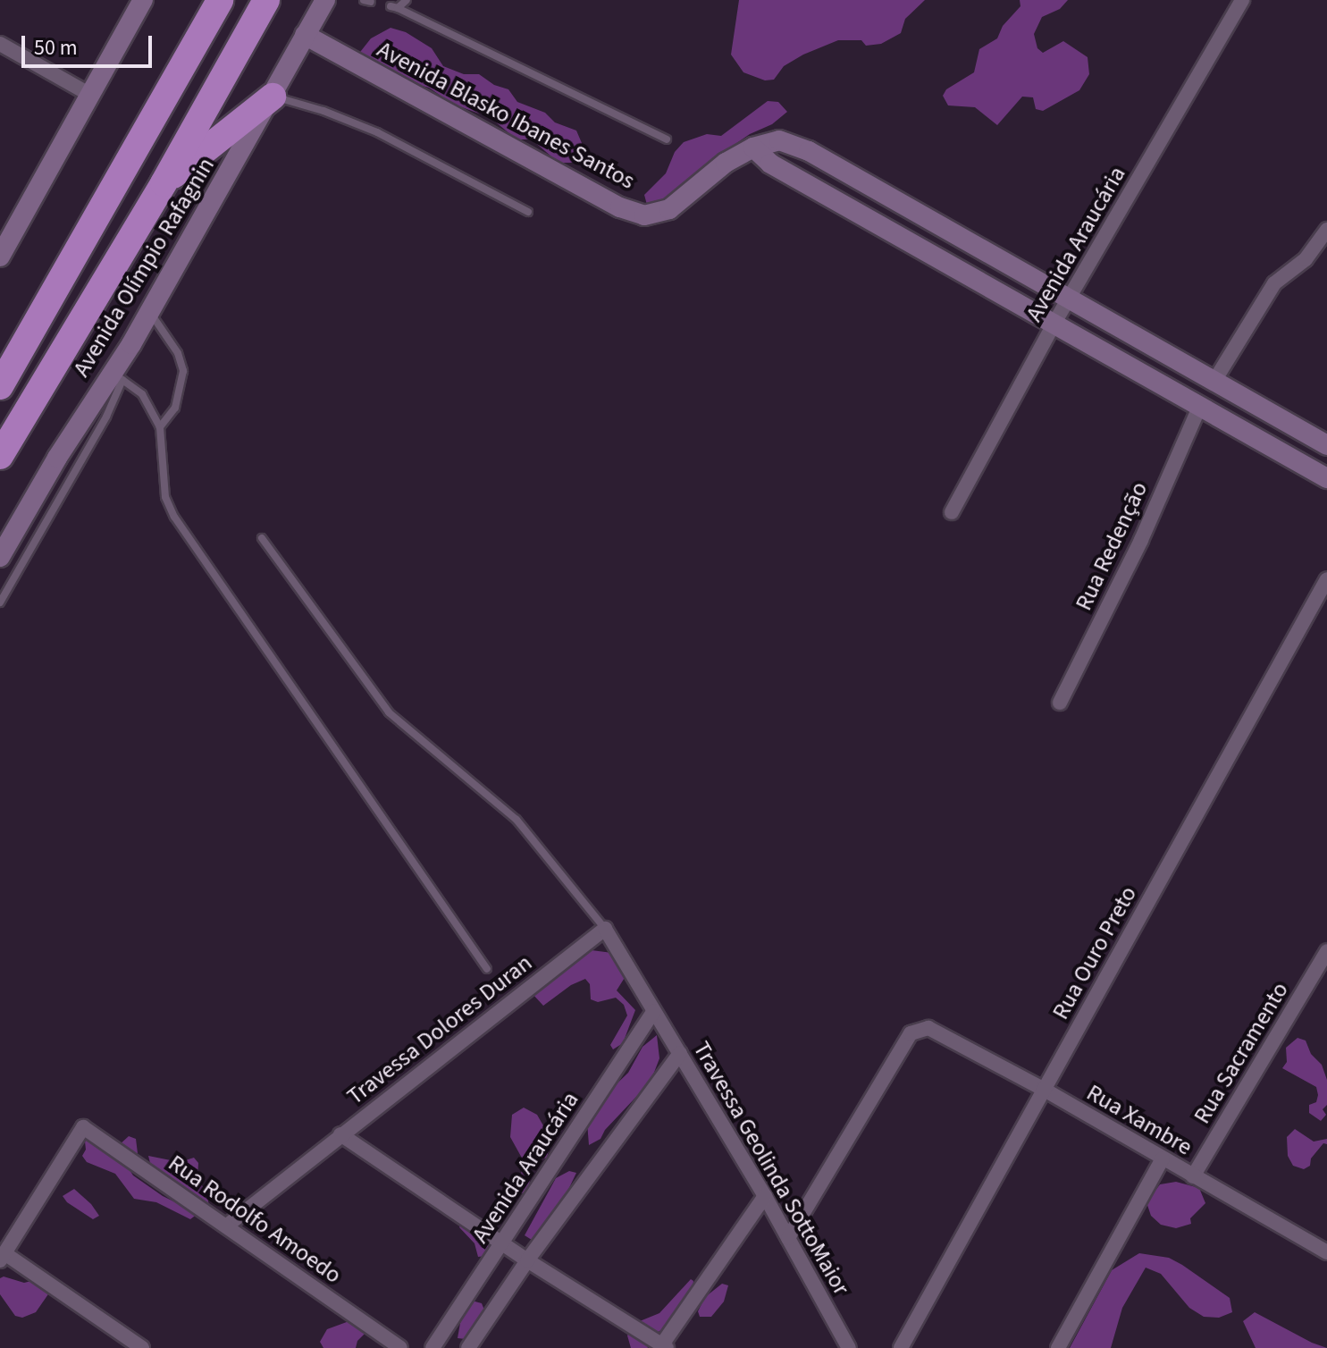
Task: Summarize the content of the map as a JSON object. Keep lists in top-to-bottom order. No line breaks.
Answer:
{"streets":{"main road":["Avenida Blasko Ibanes Santos","Avenida Olímpio Rafagnin"],"street":["Avenida Araucária","Rua Redenção","Rua Ouro Preto","Travessa Dolores Duran","Rua Sacramento","Rua Xambre","Travessa Geolinda SottoMaior","Rua Rodolfo Amoedo"]},"crossings":[["Avenida Blasko Ibanes Santos","Avenida Olímpio Rafagnin"],["Avenida Araucária","Travessa Geolinda SottoMaior"],["Rua Ouro Preto","Rua Xambre"],["Travessa Dolores Duran","Rua Rodolfo Amoedo"],["Rua Sacramento","Rua Xambre"],["Rua Xambre","Travessa Geolinda SottoMaior"]],"scale_bar":"50 m"}
